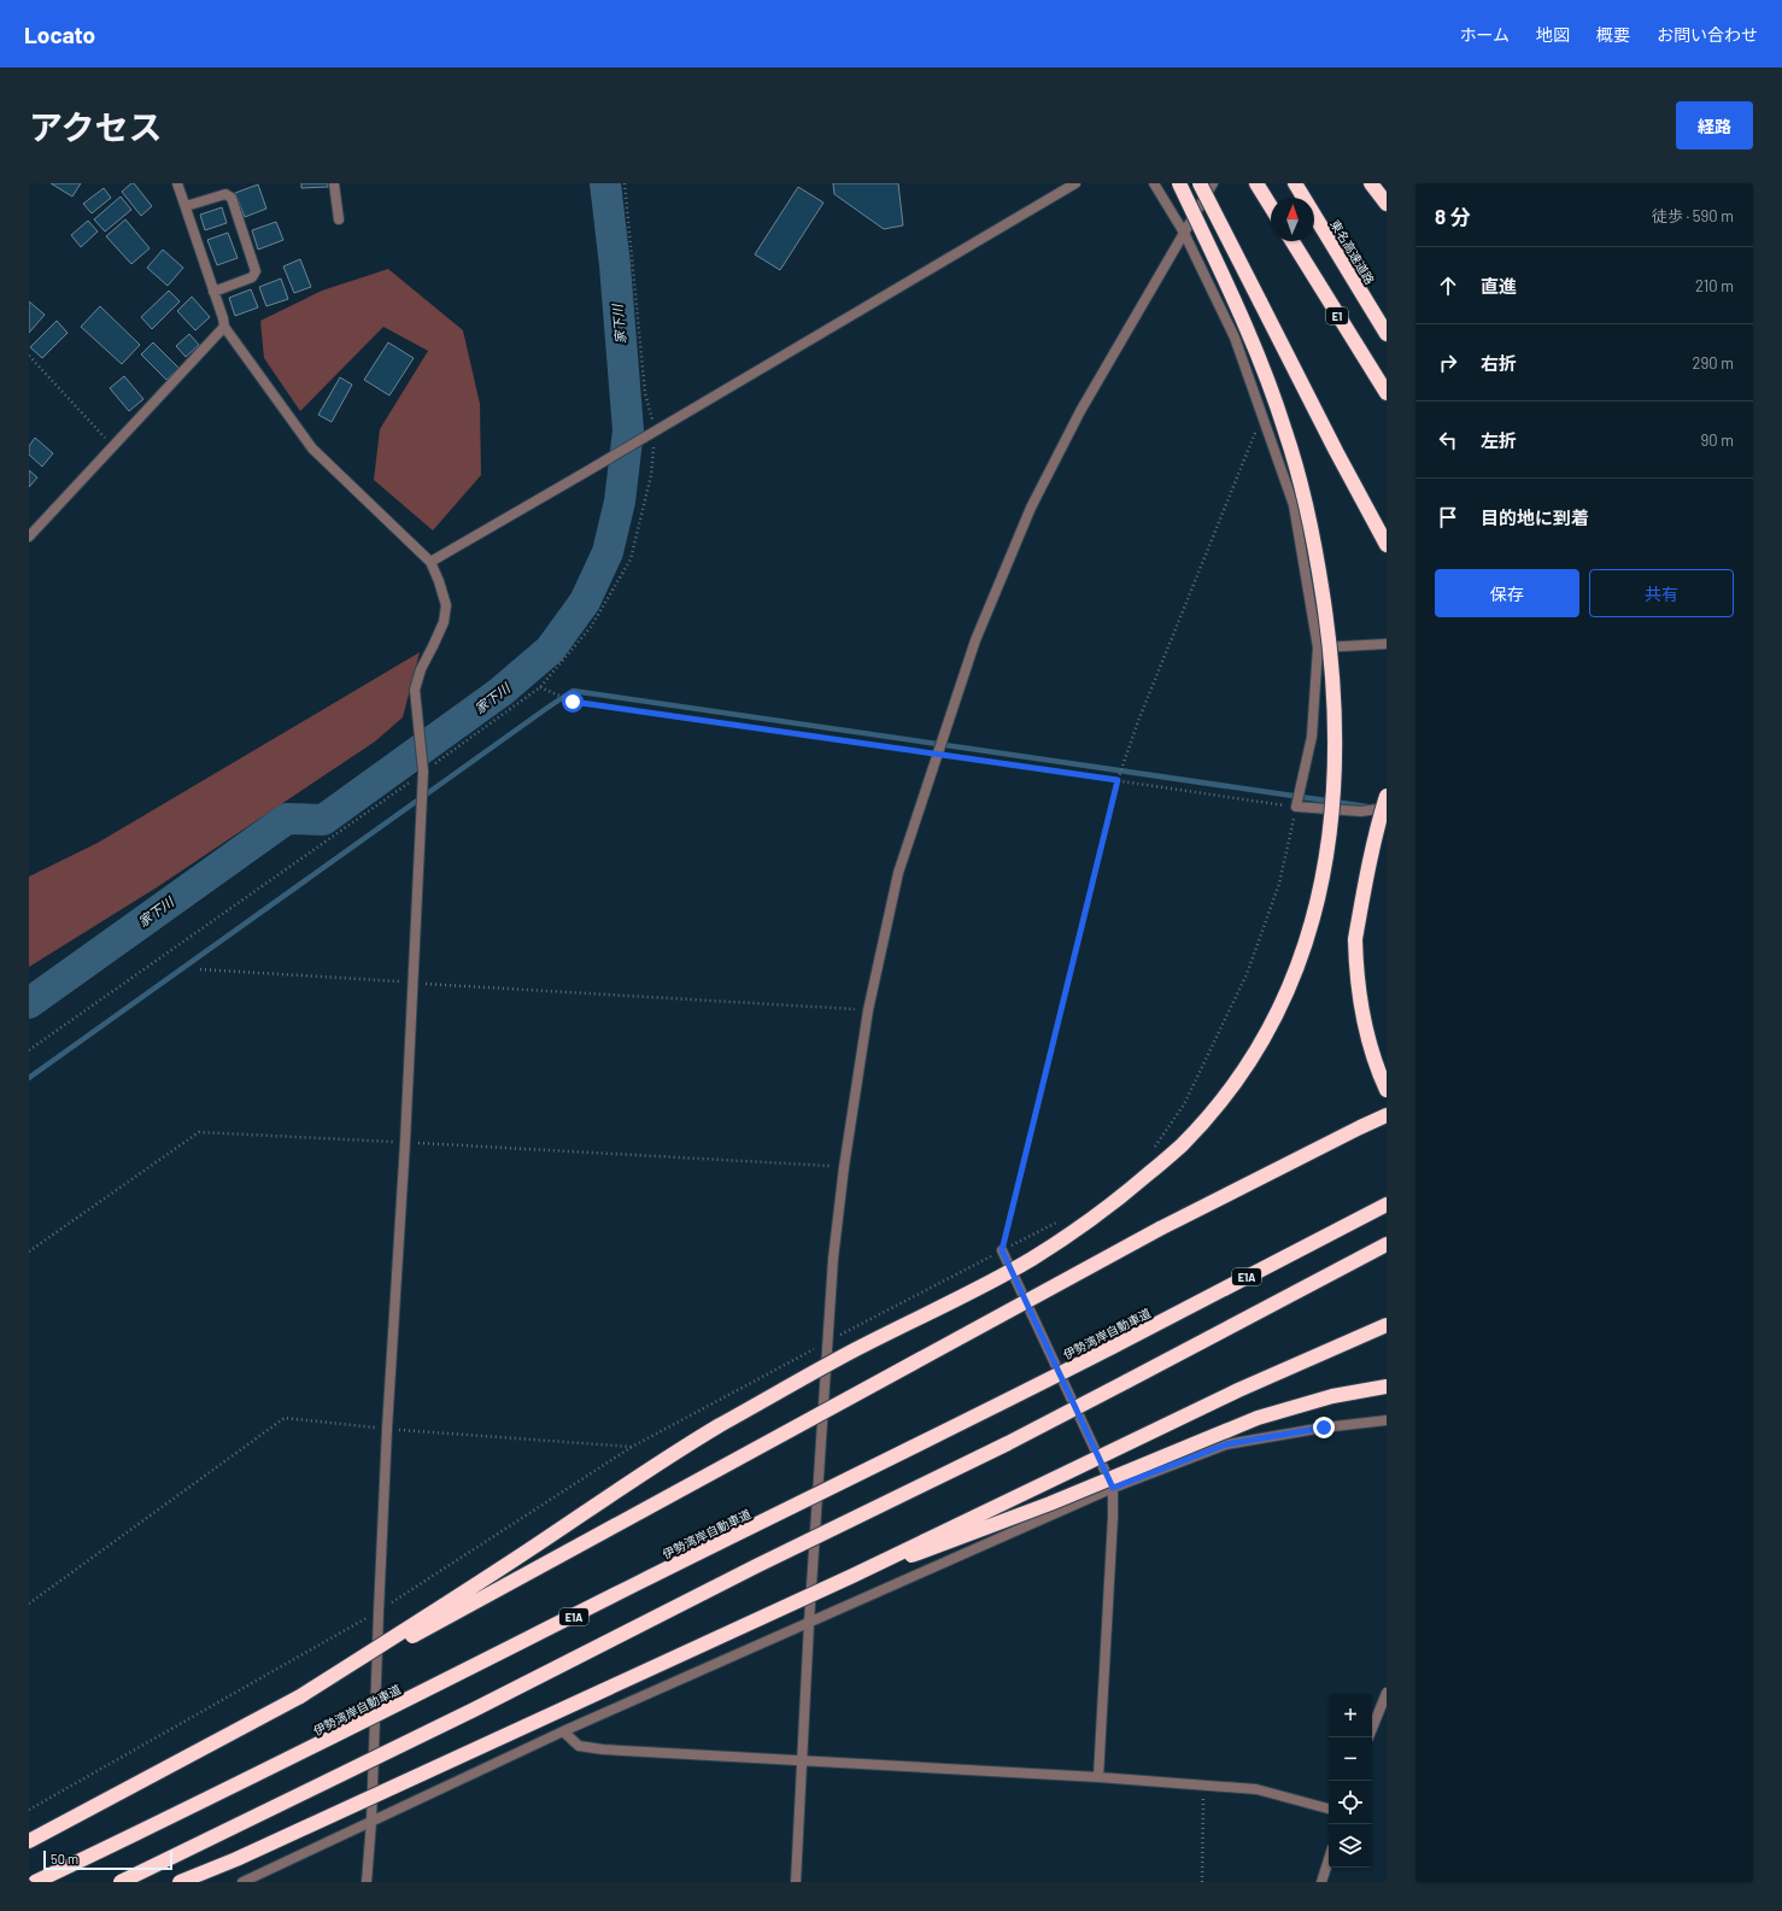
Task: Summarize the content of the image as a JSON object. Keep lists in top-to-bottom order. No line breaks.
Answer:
{"streets":{"highway":["東名高速道路","E1","E1A","伊勢湾岸自動車道"]},"water":["家下川"],"scale_bar":"50 m","north":"top","page":{"header":"Locato","nav":["ホーム","地図","概要","お問い合わせ"],"title":"アクセス","buttons":["経路",["保存","共有"]],"heading":["8 分","徒歩 · 590 m"],"list":[["直進","210 m"],["右折","290 m"],["左折","90 m"],"目的地に到着"],"map_buttons":["+","−"],"scale":"50 m"}}
